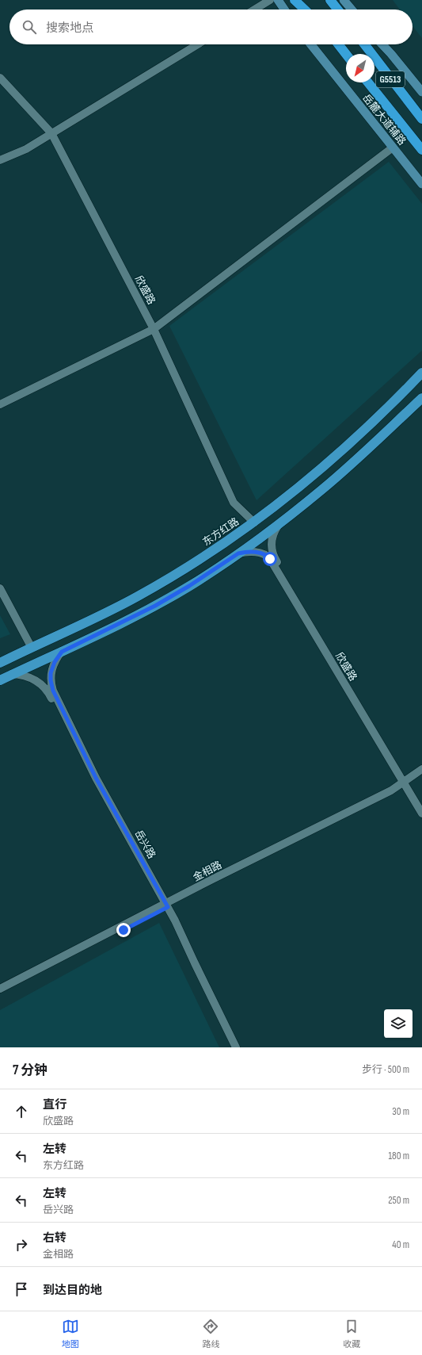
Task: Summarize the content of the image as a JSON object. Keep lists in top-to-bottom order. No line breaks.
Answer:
{"streets":{"highway":["G5513"],"main road":["岳麓大道辅路","东方红路"],"street":["欣盛路","岳兴路","金相路"]},"crossings":[["欣盛路","东方红路"],["欣盛路","金相路"],["岳兴路","金相路"]],"north":"bottom left","page":{"search":"搜索地点","heading":["7 分钟","步行 · 500 m"],"list":[["直行","欣盛路","30 m"],["左转","东方红路","180 m"],["左转","岳兴路","250 m"],["右转","金相路","40 m"],"到达目的地"],"nav":["地图","路线","收藏"]}}
